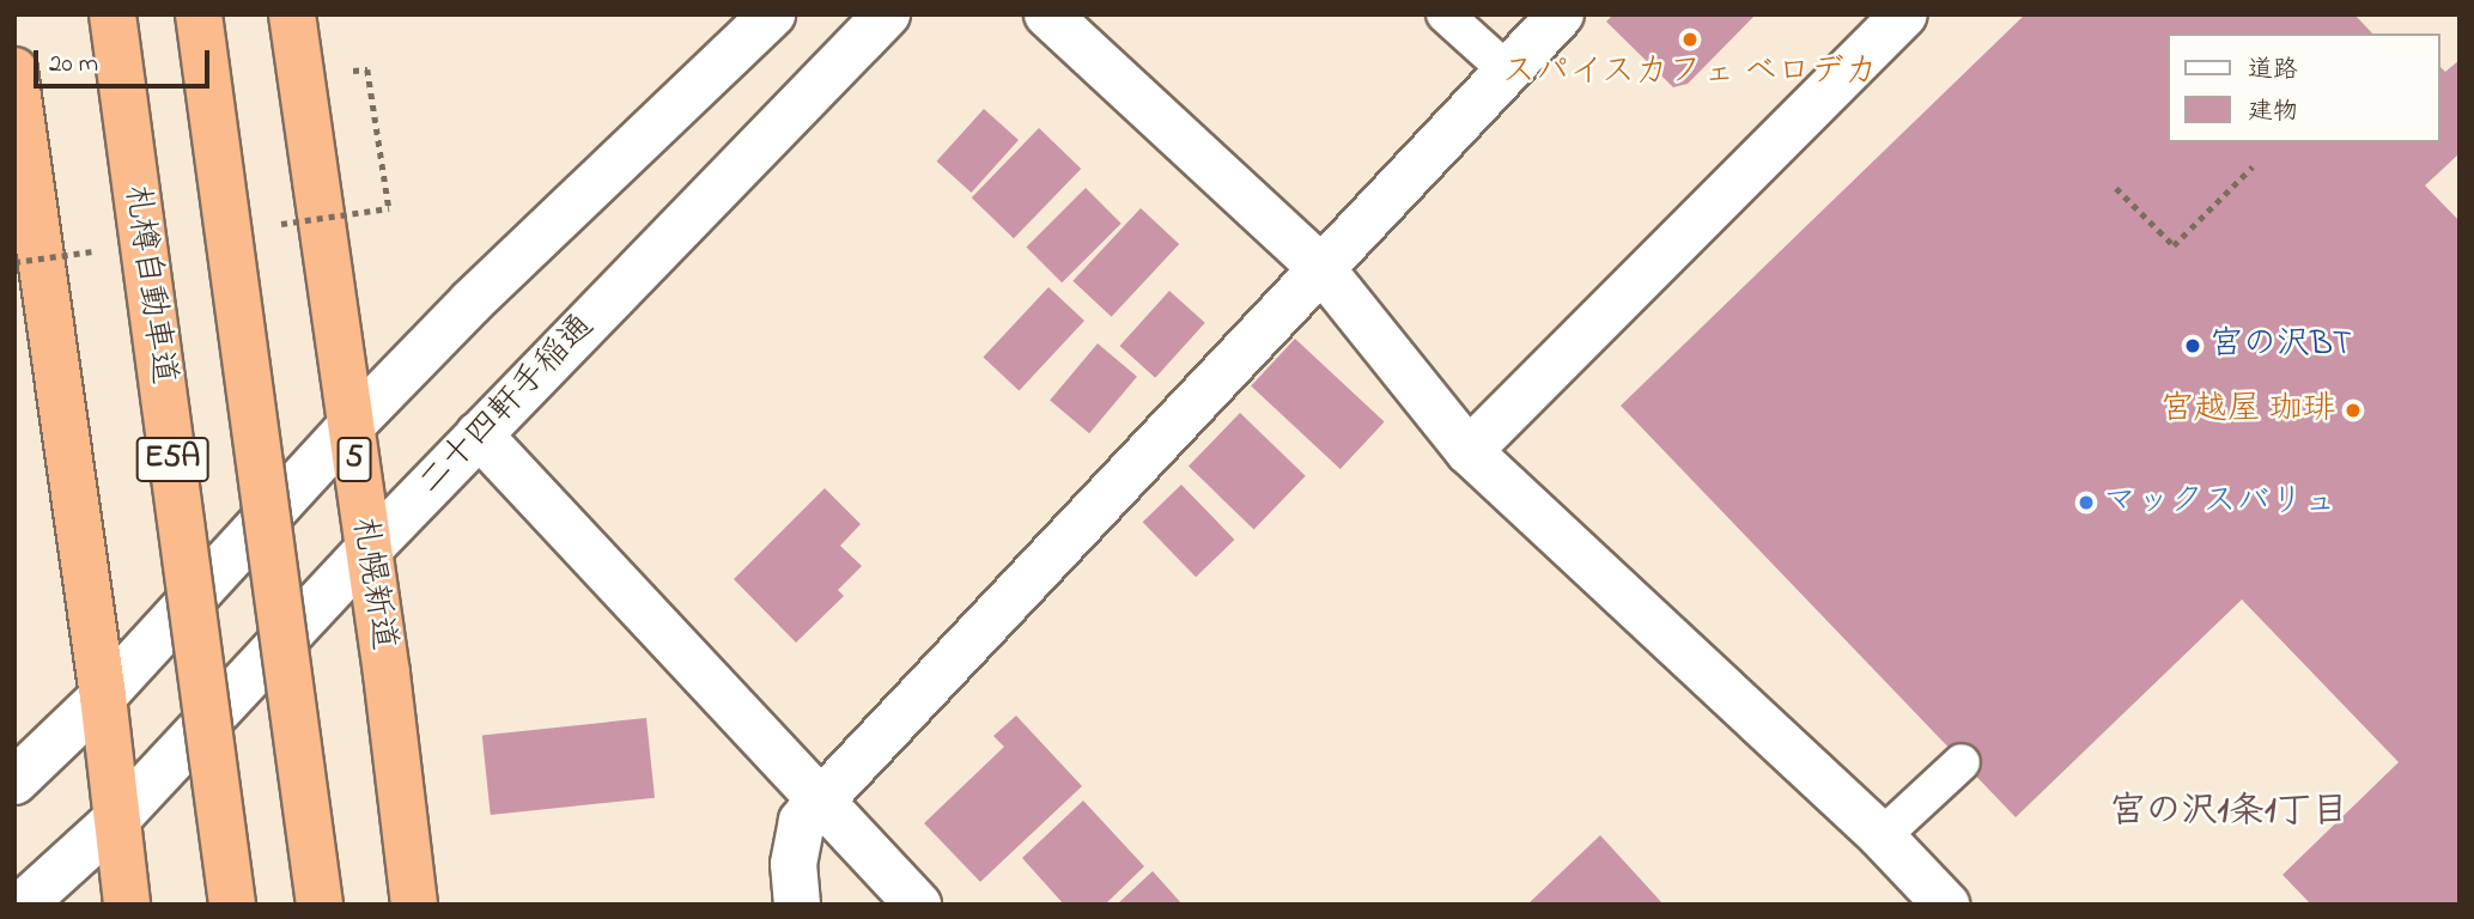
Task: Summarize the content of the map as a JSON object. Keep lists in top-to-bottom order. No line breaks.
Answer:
{"streets":{"highway":["札樽自動車道","E5A","5","札幌新道"],"street":["二十四軒手稲通"]},"crossings":[["二十四軒手稲通","札幌新道"]],"districts":["宮の沢1条1丁目"],"places":["スパイスカフェ ベロデカ","宮の沢BT","宮越屋 珈琲","マックスバリュ"],"legend":["道路","建物"],"scale_bar":"20 m"}
